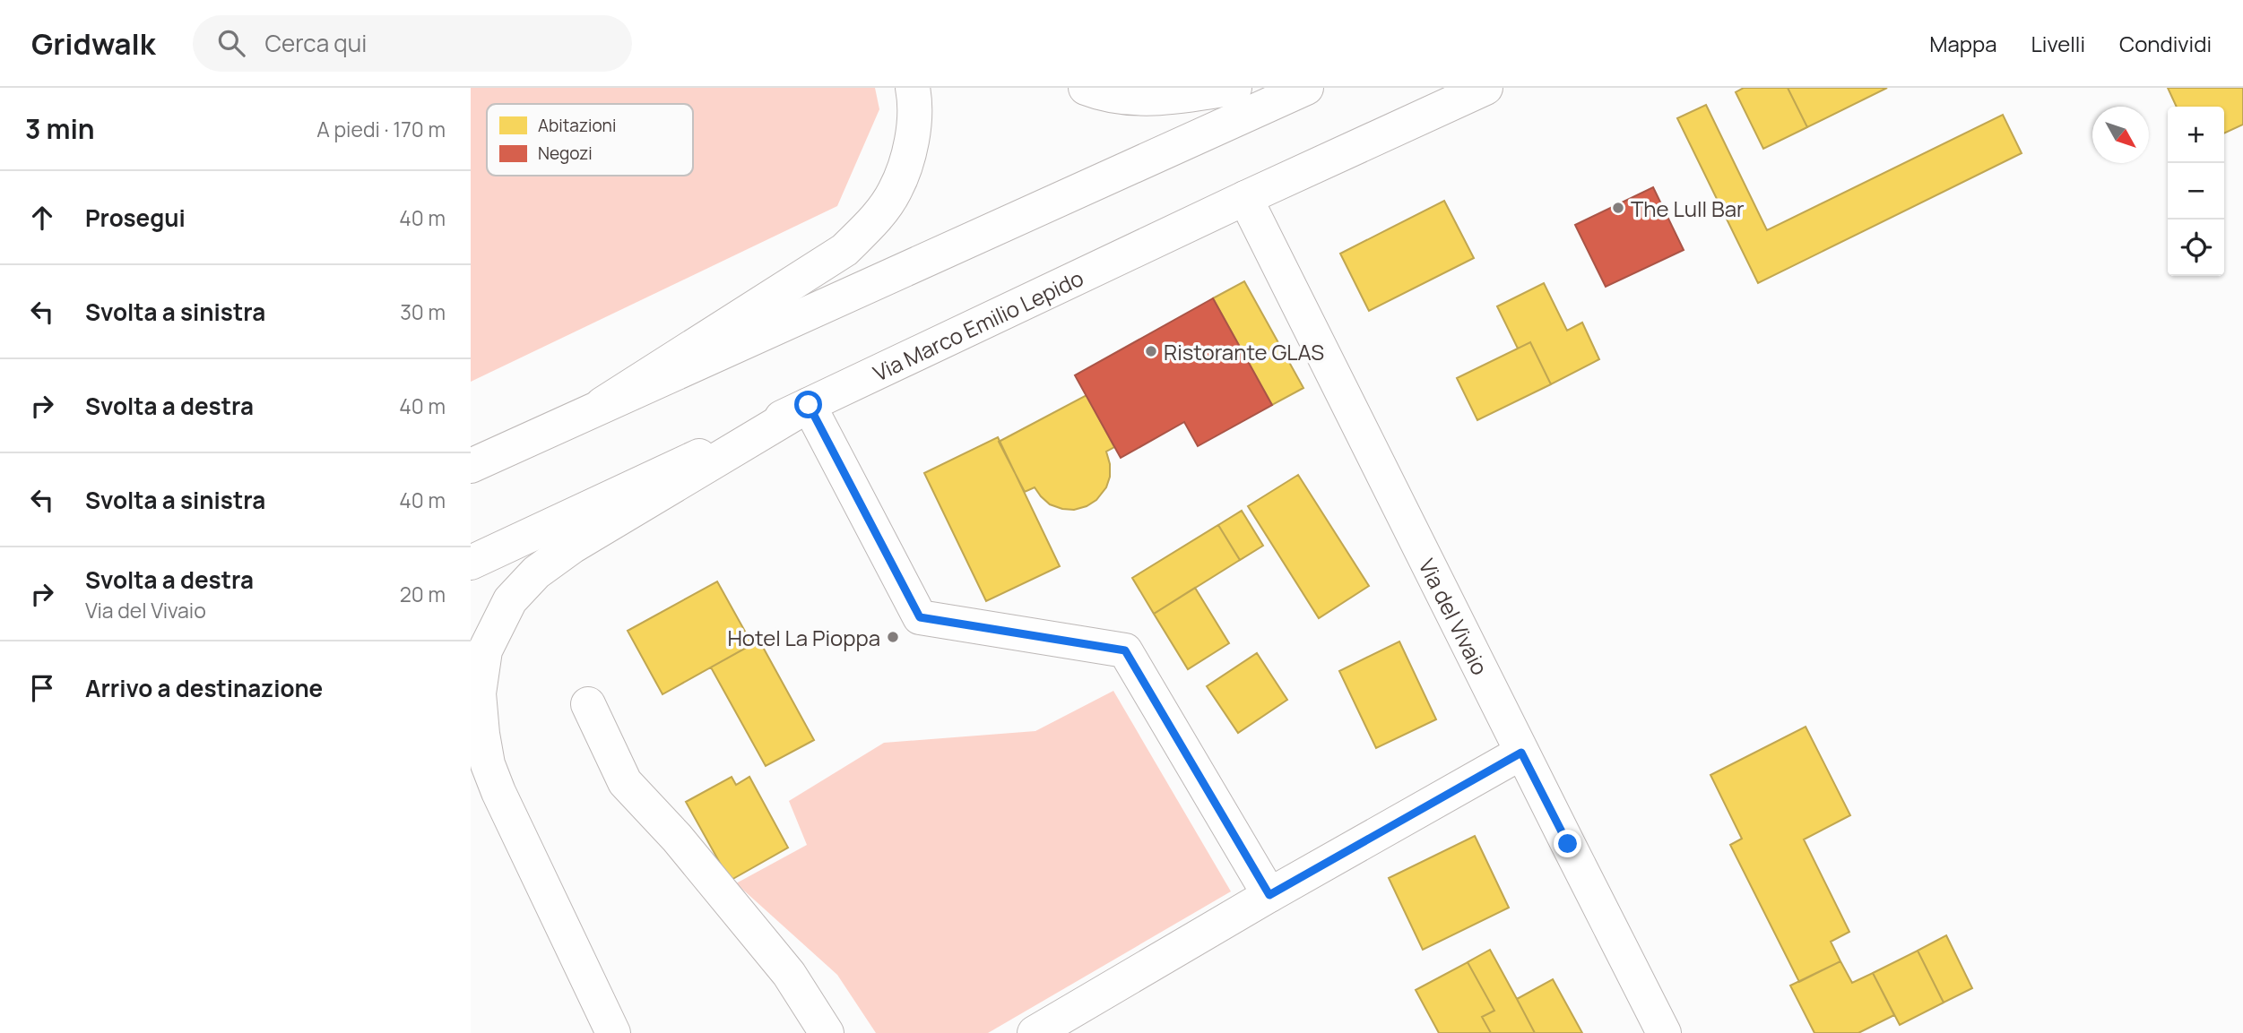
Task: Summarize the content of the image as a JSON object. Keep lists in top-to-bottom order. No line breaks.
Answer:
{"streets":{"main road":["Via Marco Emilio Lepido","Via del Vivaio"]},"crossings":[["Via Marco Emilio Lepido","Via del Vivaio"]],"places":["The Lull Bar","Ristorante GLAS","Hotel La Pioppa"],"legend":["Abitazioni","Negozi"],"north":"bottom right","page":{"header":"Gridwalk","search":"Cerca qui","nav":["Mappa","Livelli","Condividi"],"heading":["3 min","A piedi · 170 m"],"map_buttons":["+","−"],"list":[["Prosegui","40 m"],["Svolta a sinistra","30 m"],["Svolta a destra","40 m"],["Svolta a sinistra","40 m"],["Svolta a destra","Via del Vivaio","20 m"],"Arrivo a destinazione"]}}
